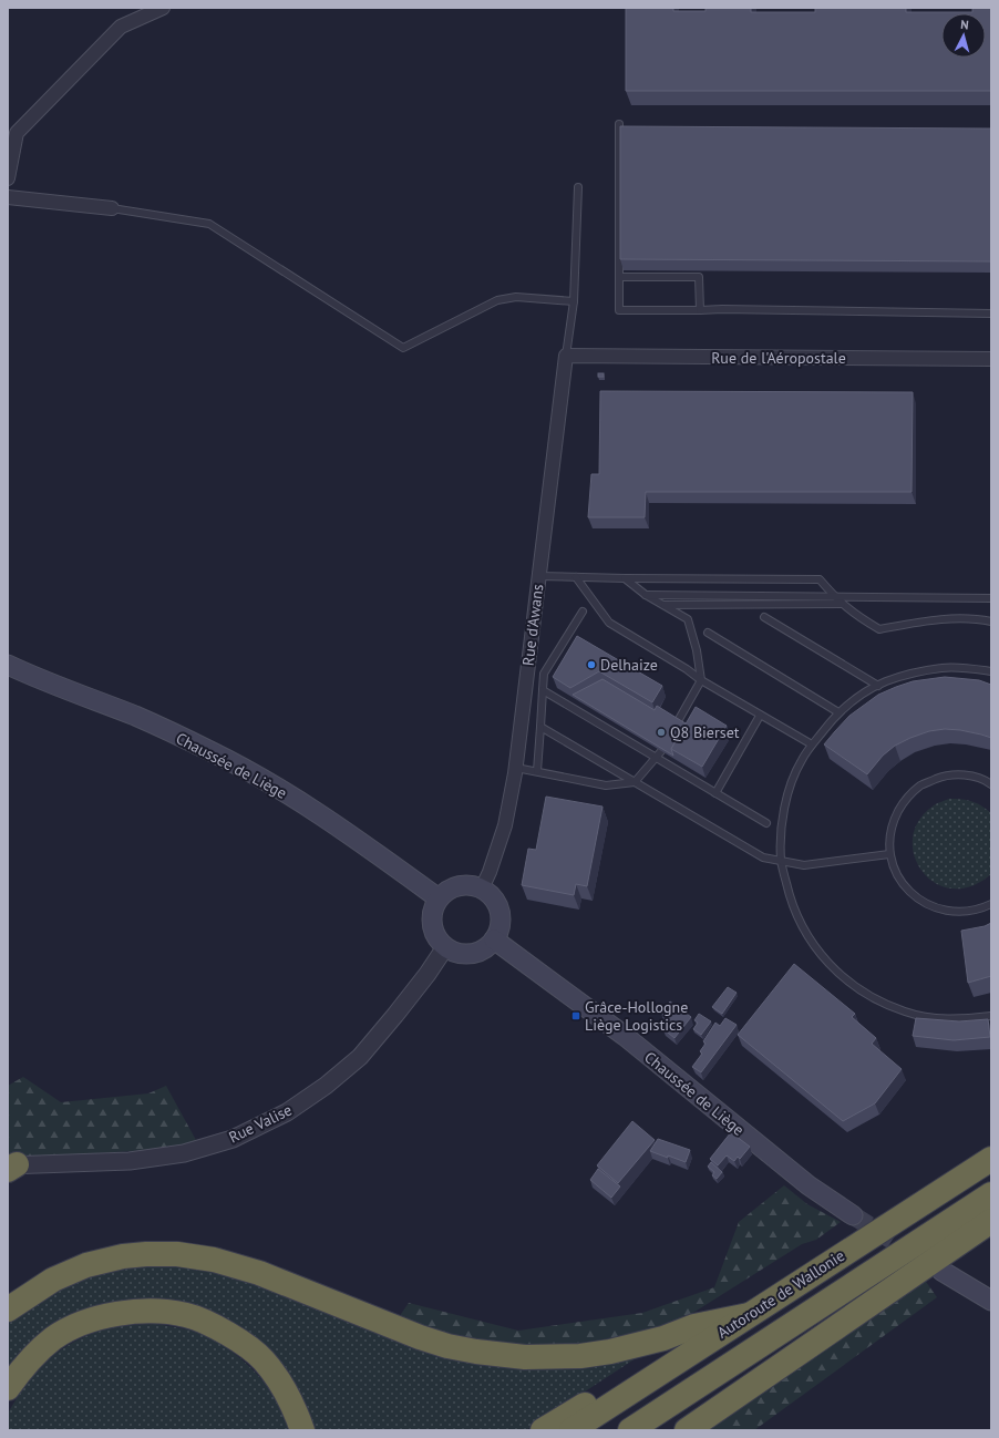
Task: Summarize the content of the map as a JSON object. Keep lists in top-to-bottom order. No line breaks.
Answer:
{"streets":{"highway":["Autoroute de Wallonie"],"main road":["Chaussée de Liège"],"street":["Rue de l'Aéropostale","Rue d'Awans","Rue Valise"]},"crossings":[["Rue de l'Aéropostale","Rue d'Awans"],["Rue d'Awans","Chaussée de Liège"],["Rue d'Awans","Rue Valise"],["Chaussée de Liège","Rue Valise"]],"places":{"other":["Delhaize","Q8 Bierset"],"transit":["Grâce-Hollogne Liège Logistics"]},"north":"top"}
